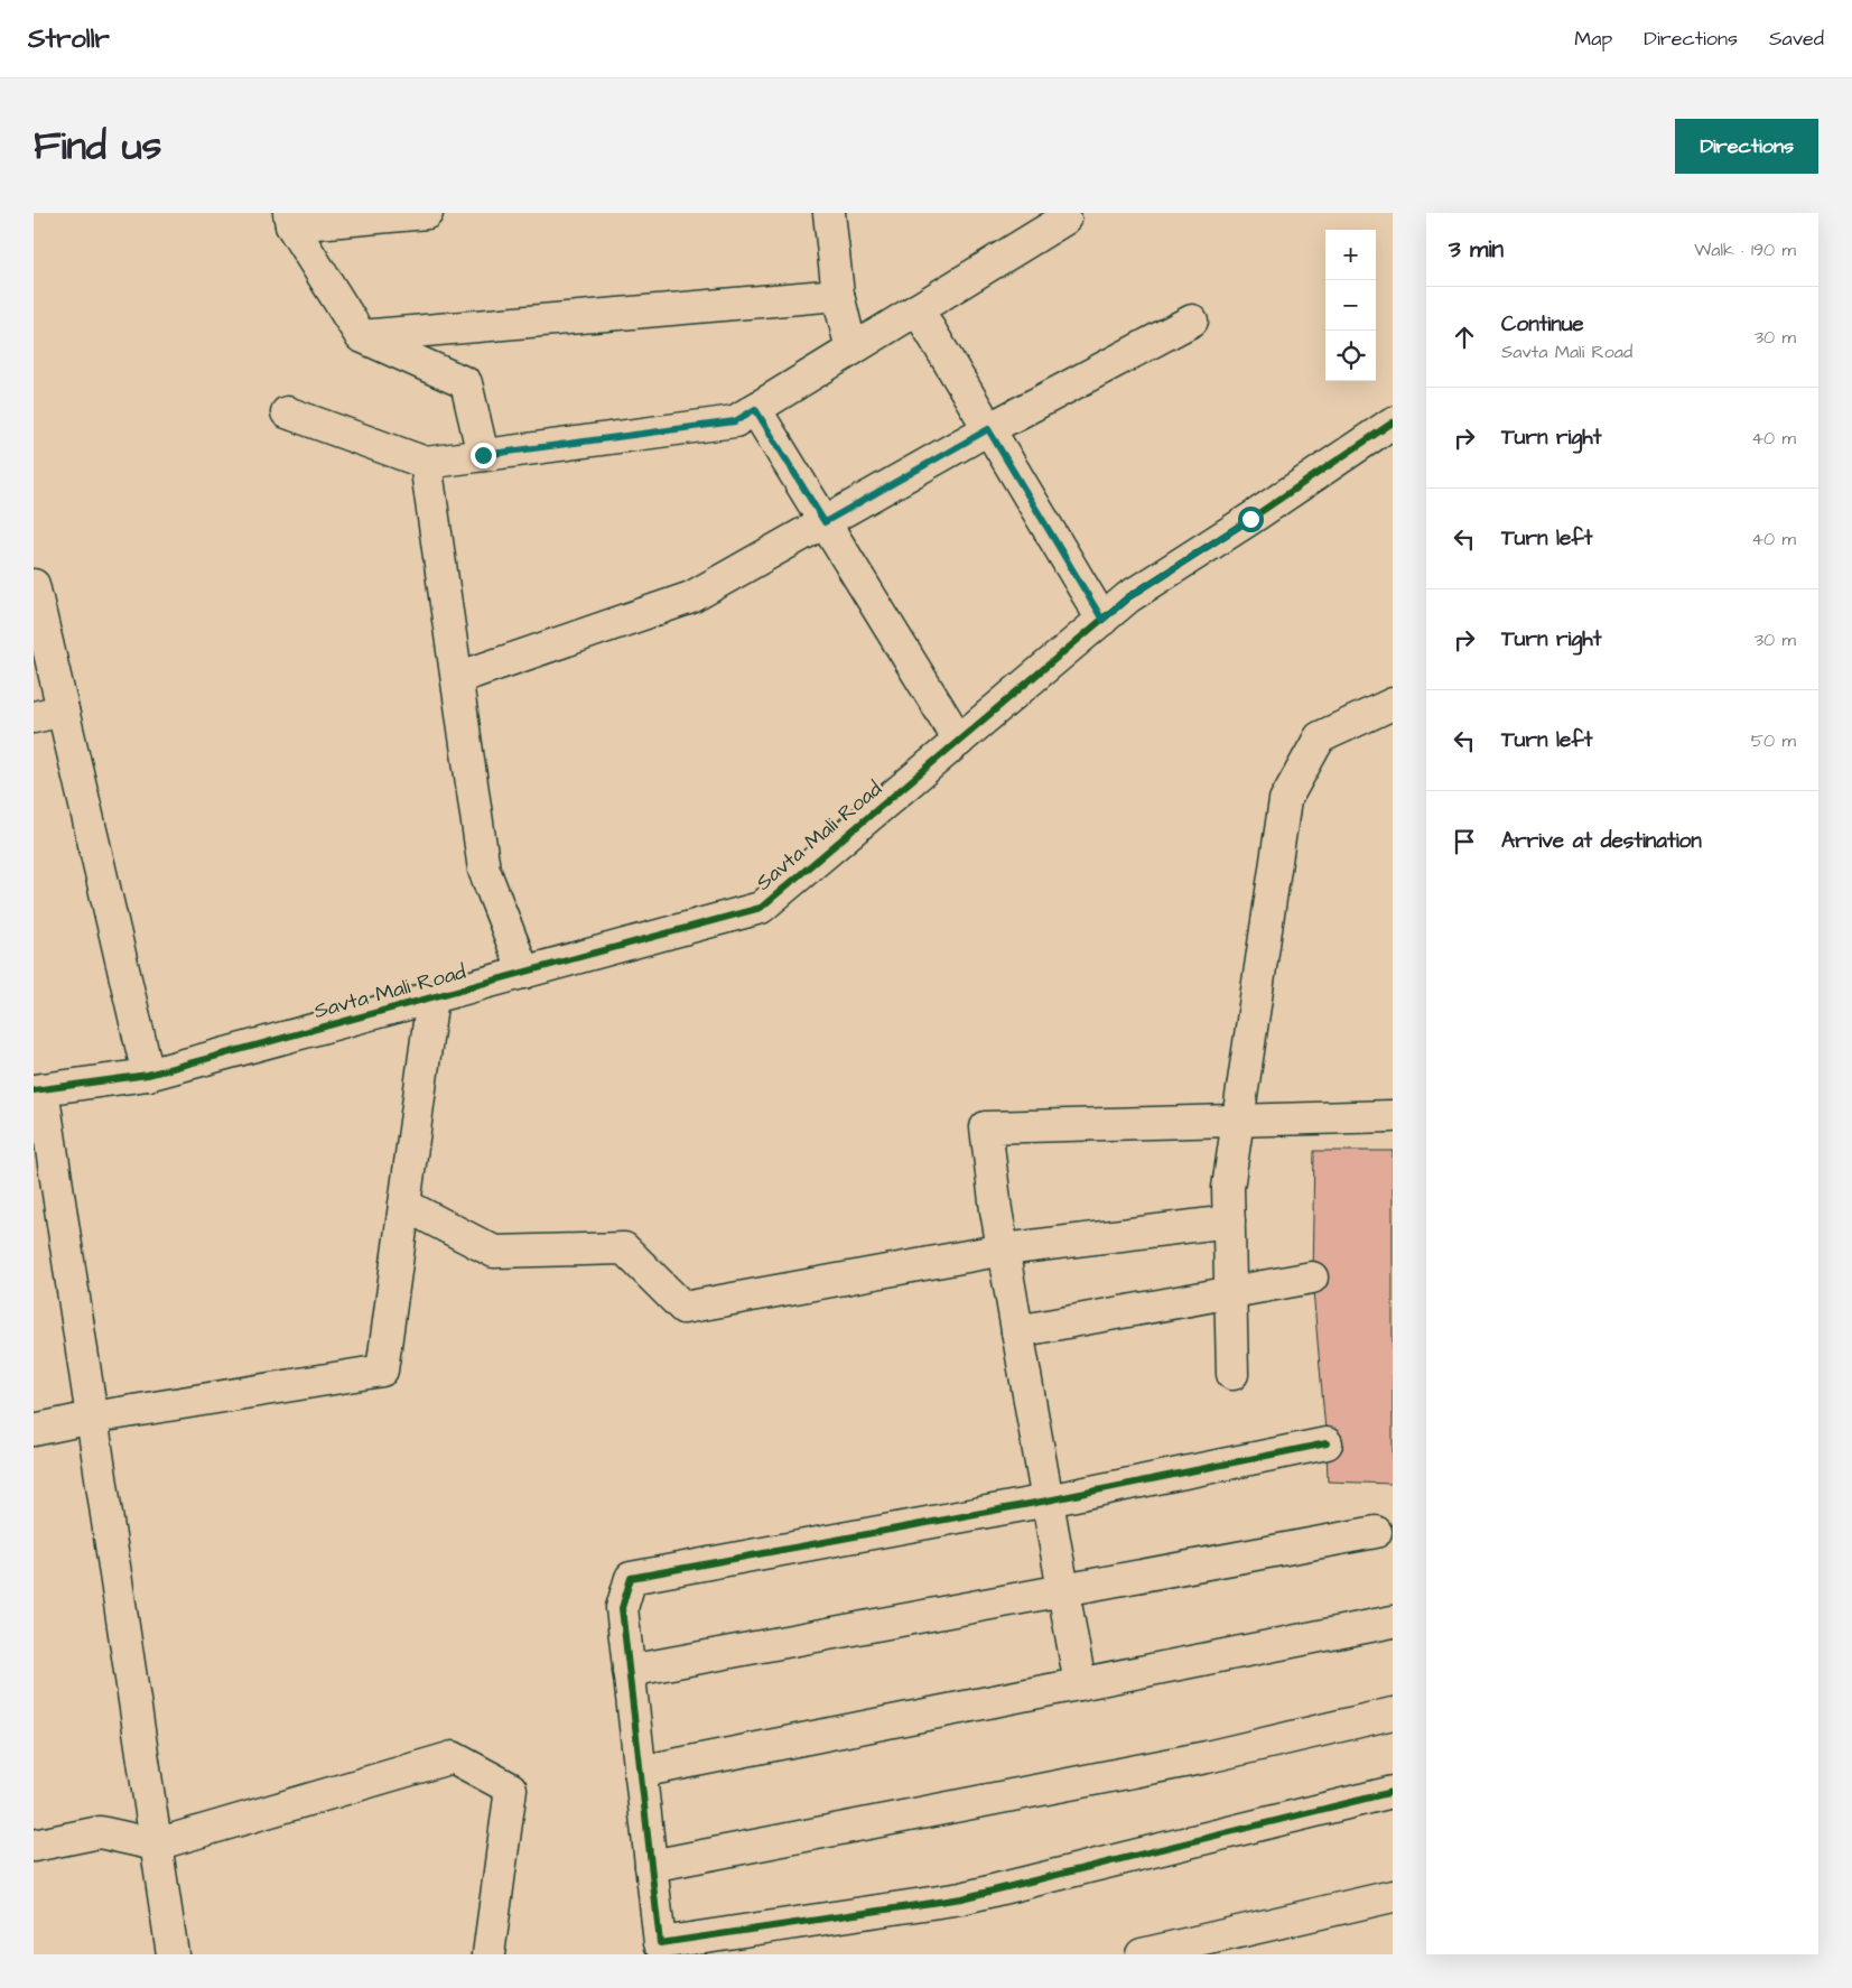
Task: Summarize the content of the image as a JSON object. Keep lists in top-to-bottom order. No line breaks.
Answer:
{"streets":{"street":["Savta Mali Road"]},"page":{"header":"Strollr","nav":["Map","Directions","Saved"],"title":"Find us","buttons":"Directions","heading":["3 min","Walk · 190 m"],"map_buttons":["+","−"],"list":[["Continue","Savta Mali Road","30 m"],["Turn right","40 m"],["Turn left","40 m"],["Turn right","30 m"],["Turn left","50 m"],"Arrive at destination"]}}
